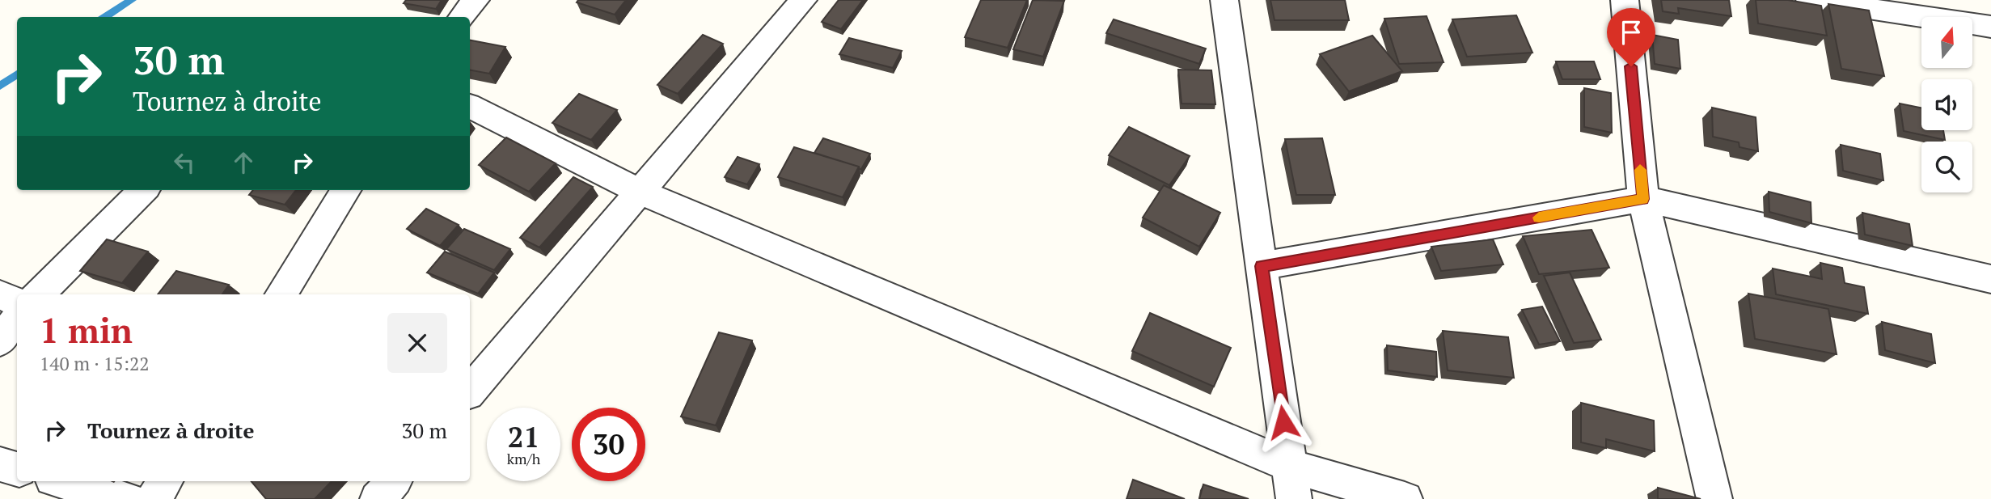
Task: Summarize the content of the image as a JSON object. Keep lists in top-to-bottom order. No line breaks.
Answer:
{"north":"top","page":{"turn":["30 m","Tournez à droite"],"heading":["1 min","140 m · 15:22"],"list":[{"name":"Tournez à droite","value":"30 m"}],"speed":"21 km/h","limit":"30"}}
